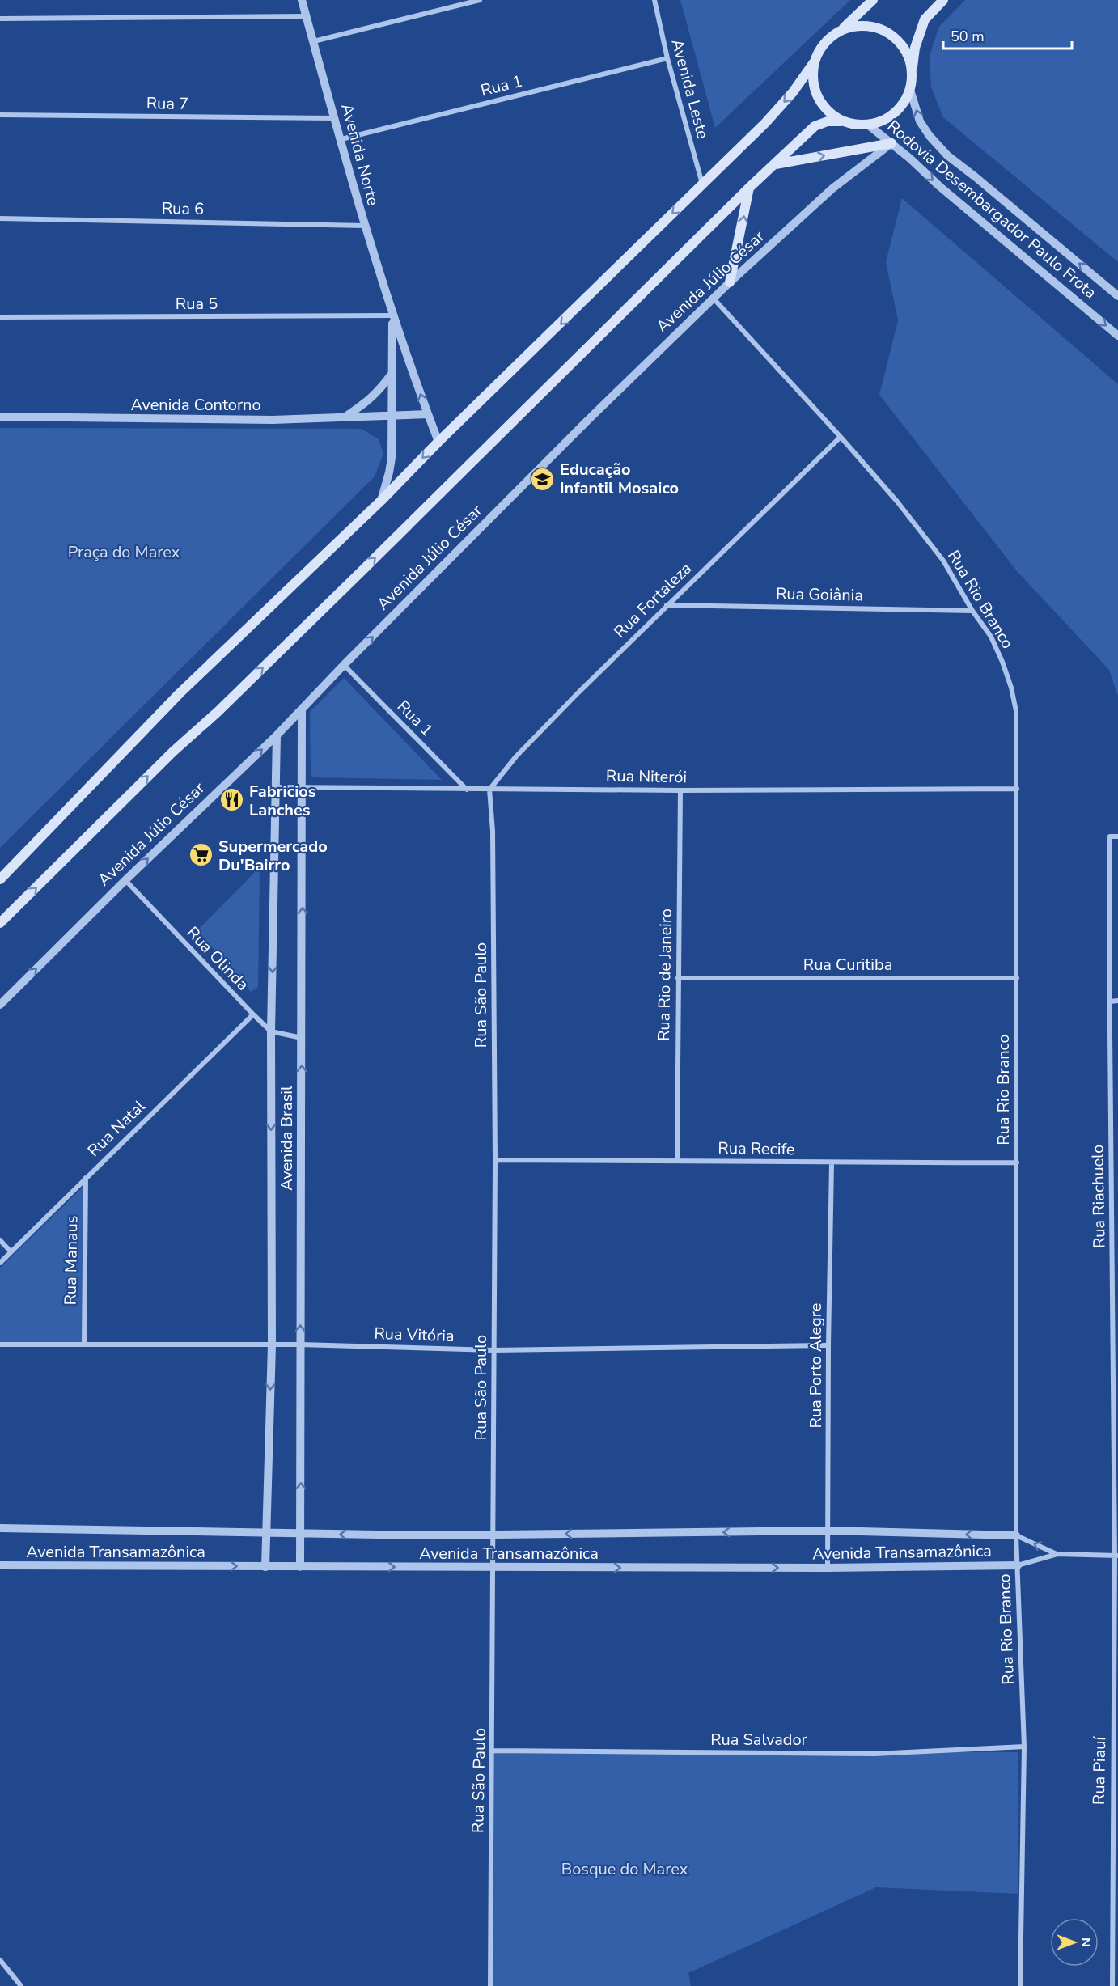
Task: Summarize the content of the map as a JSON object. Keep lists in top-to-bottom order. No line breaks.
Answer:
{"streets":{"street":["Rua 1","Avenida Leste","Rua 7","Avenida Norte","Rua 6","Rodovia Desembargador Paulo Frota","Avenida Júlio César","Rua 5","Avenida Contorno","Rua Goiânia","Rua Rio Branco","Rua Fortaleza","Rua Niterói","Rua Olinda","Rua Curitiba","Rua Rio de Janeiro","Rua São Paulo","Rua Natal","Avenida Brasil","Rua Recife","Rua Riachuelo","Rua Manaus","Rua Vitória","Rua Porto Alegre","Avenida Transamazônica","Rua Salvador","Rua Piauí"]},"crossings":[["Rua 1","Avenida Leste"],["Rua 1","Avenida Norte"],["Rua 1","Avenida Júlio César"],["Rua 1","Rua Niterói"],["Rua 7","Avenida Norte"],["Avenida Norte","Rua 6"],["Avenida Norte","Rua 5"],["Rodovia Desembargador Paulo Frota","Avenida Júlio César"],["Avenida Júlio César","Rua Rio Branco"],["Avenida Júlio César","Rua Olinda"],["Avenida Júlio César","Avenida Brasil"],["Rua Goiânia","Rua Rio Branco"],["Rua Goiânia","Rua Fortaleza"],["Rua Rio Branco","Rua Fortaleza"],["Rua Rio Branco","Rua Niterói"],["Rua Rio Branco","Rua Curitiba"],["Rua Rio Branco","Rua Recife"],["Rua Rio Branco","Avenida Transamazônica"],["Rua Rio Branco","Rua Salvador"],["Rua Fortaleza","Rua Niterói"],["Rua Fortaleza","Rua São Paulo"],["Rua Niterói","Rua Rio de Janeiro"],["Rua Niterói","Rua São Paulo"],["Rua Niterói","Avenida Brasil"],["Rua Olinda","Rua Natal"],["Rua Olinda","Avenida Brasil"],["Rua Curitiba","Rua Rio de Janeiro"],["Rua Rio de Janeiro","Rua Recife"],["Rua São Paulo","Rua Recife"],["Rua São Paulo","Rua Vitória"],["Rua São Paulo","Avenida Transamazônica"],["Rua São Paulo","Rua Salvador"],["Rua Natal","Rua Manaus"],["Avenida Brasil","Rua Vitória"],["Avenida Brasil","Avenida Transamazônica"],["Rua Recife","Rua Porto Alegre"],["Rua Riachuelo","Rua Piauí"],["Rua Manaus","Rua Vitória"],["Rua Vitória","Rua Porto Alegre"],["Rua Porto Alegre","Avenida Transamazônica"]],"one_way":["Avenida Júlio César"],"parks":["Praça do Marex","Bosque do Marex"],"places":{"school or university":["Educação Infantil Mosaico"],"restaurant":["Fabricios Lanches"],"supermarket":["Supermercado Du'Bairro"]},"scale_bar":"50 m","north":"right"}
